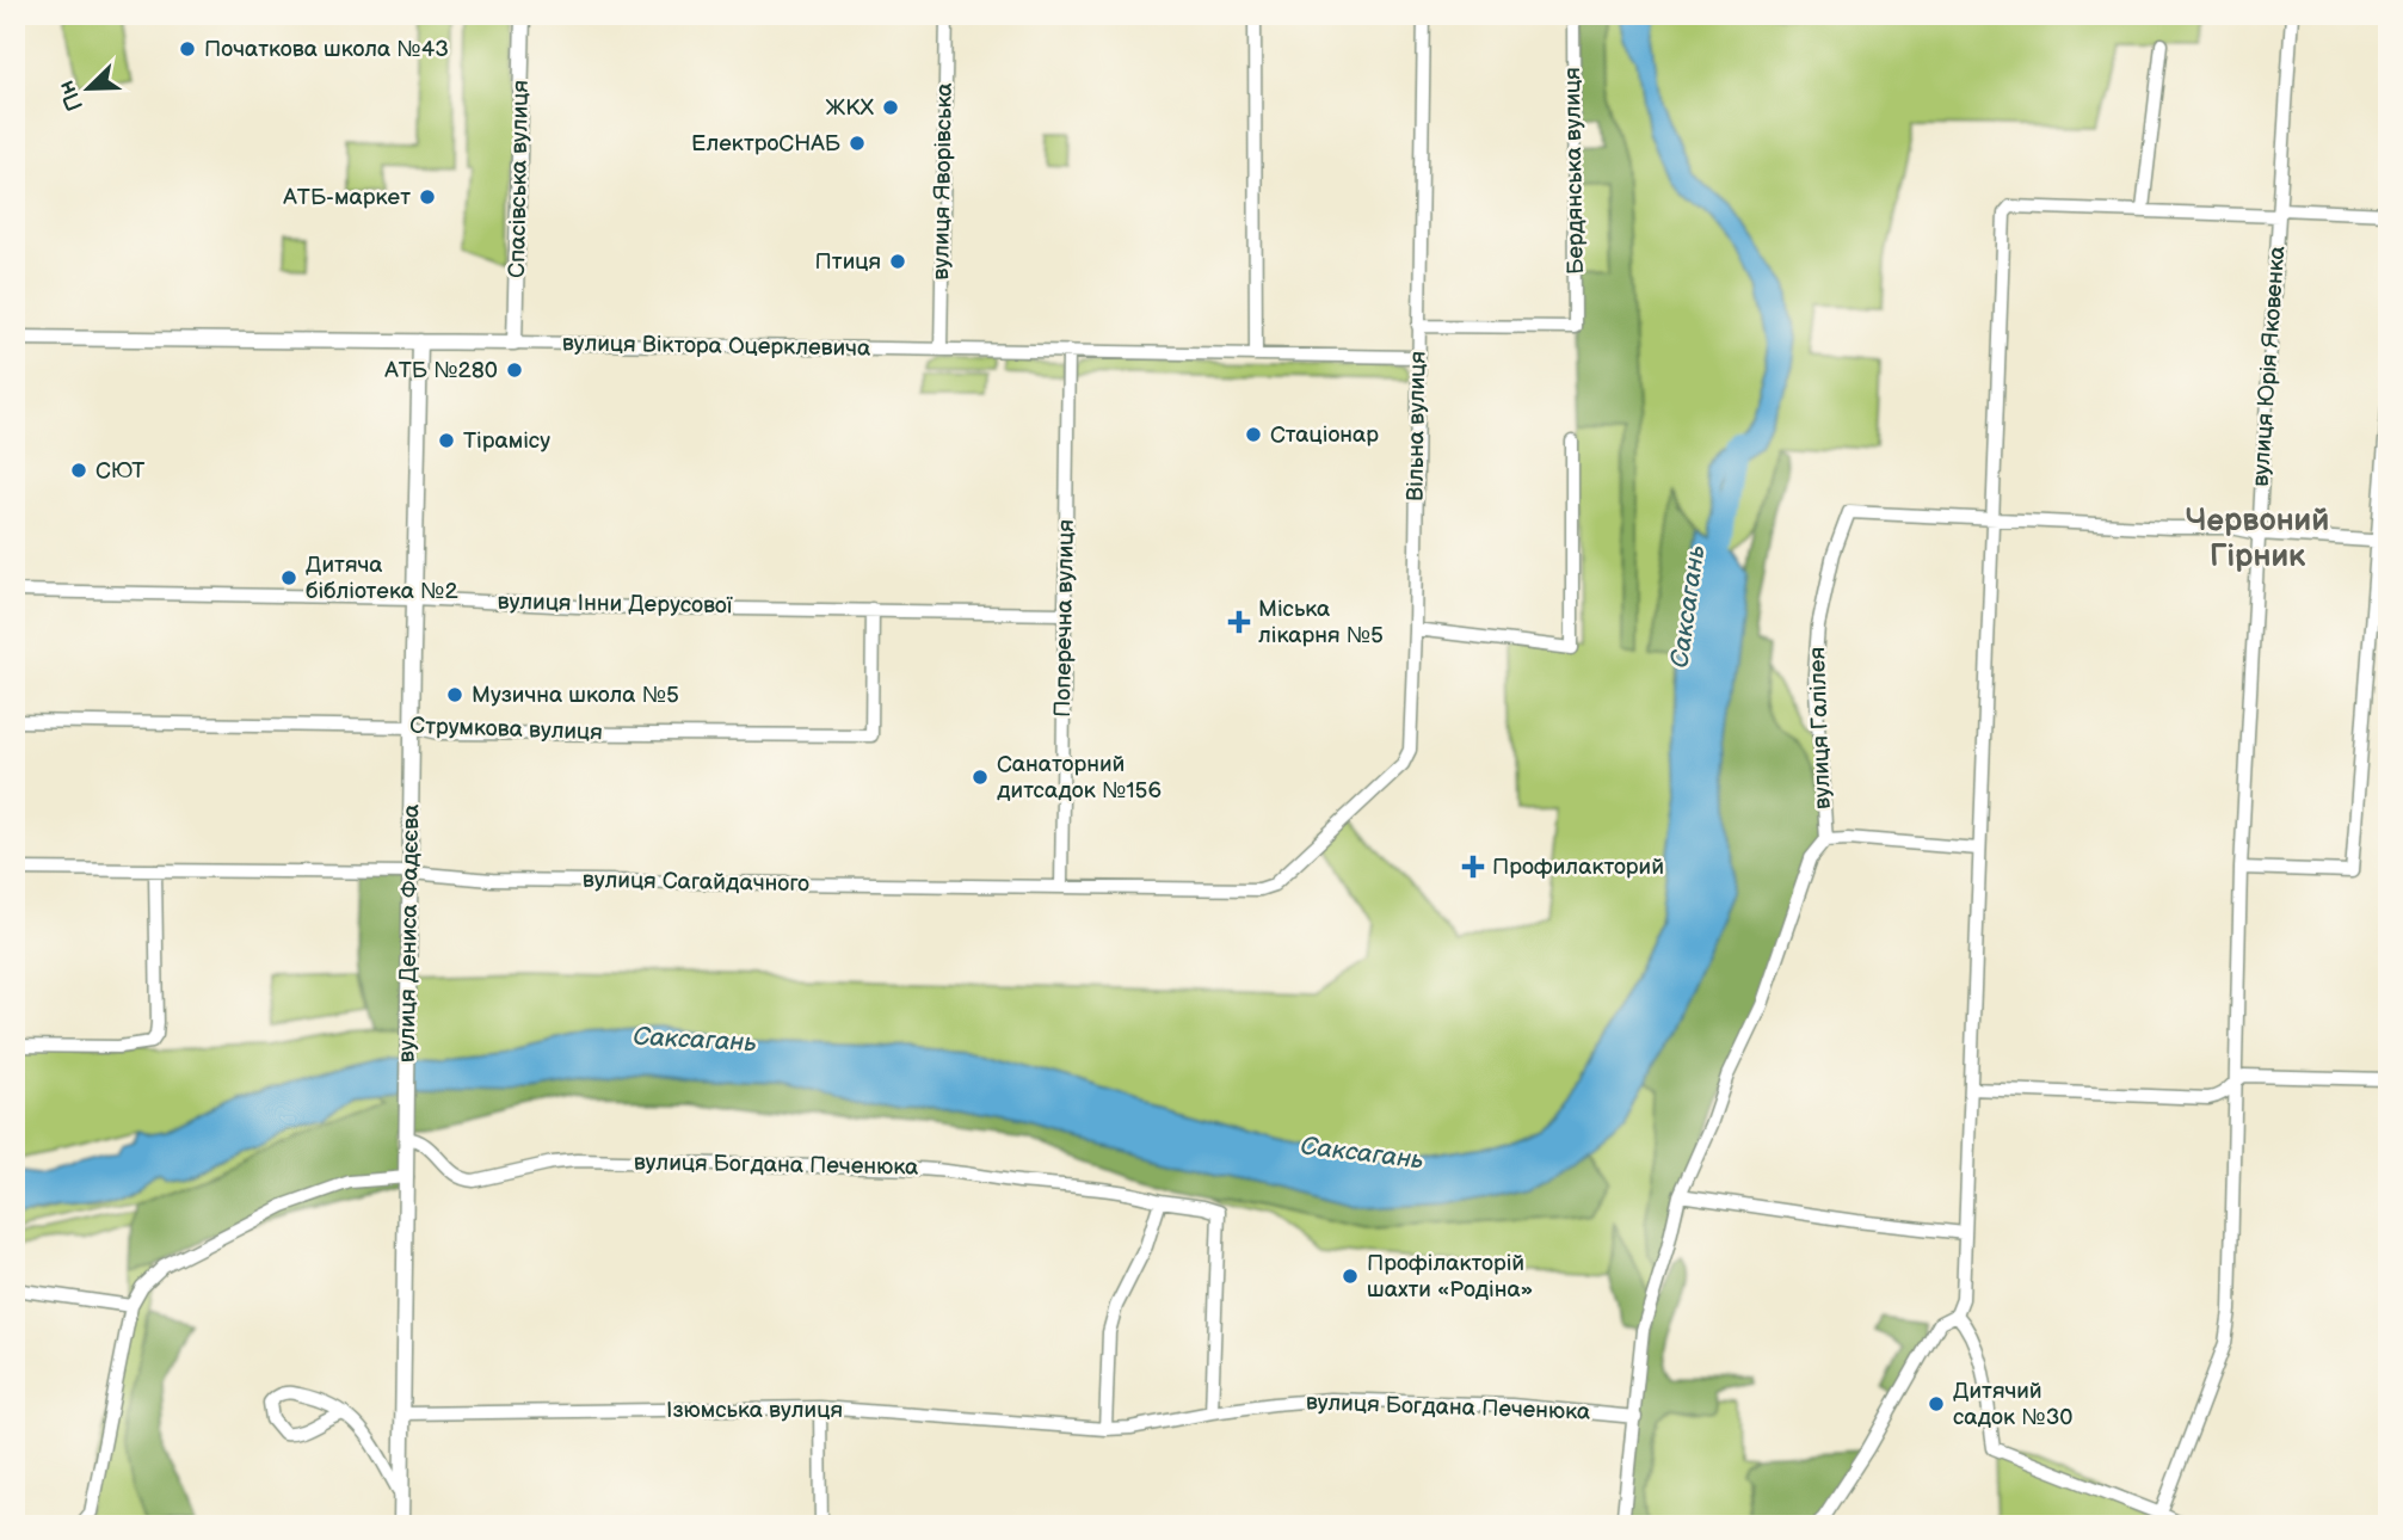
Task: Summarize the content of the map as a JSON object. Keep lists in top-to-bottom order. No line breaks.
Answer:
{"streets":{"street":["Бердянська вулиця","Спасівська вулиця","вулиця Яворівська","вулиця Віктора Оцерклевича","вулиця Юрія Яковенка","Вільна вулиця","вулиця Інни Дерусової","Поперечна вулиця","вулиця Галілея","Струмкова вулиця","вулиця Сагайдачного","вулиця Дениса Фадєєва","вулиця Богдана Печенюка","Ізюмська вулиця"]},"crossings":[["Бердянська вулиця","Вільна вулиця"],["Спасівська вулиця","вулиця Віктора Оцерклевича"],["вулиця Яворівська","вулиця Віктора Оцерклевича"],["вулиця Віктора Оцерклевича","Вільна вулиця"],["вулиця Віктора Оцерклевича","Поперечна вулиця"],["вулиця Віктора Оцерклевича","вулиця Дениса Фадєєва"],["вулиця Юрія Яковенка","вулиця Галілея"],["Вільна вулиця","вулиця Сагайдачного"],["вулиця Інни Дерусової","Поперечна вулиця"],["вулиця Інни Дерусової","Струмкова вулиця"],["вулиця Інни Дерусової","вулиця Дениса Фадєєва"],["Поперечна вулиця","вулиця Сагайдачного"],["Струмкова вулиця","вулиця Дениса Фадєєва"],["вулиця Сагайдачного","вулиця Дениса Фадєєва"],["вулиця Дениса Фадєєва","вулиця Богдана Печенюка"],["вулиця Дениса Фадєєва","Ізюмська вулиця"],["вулиця Богдана Печенюка","Ізюмська вулиця"]],"districts":["Червоний Гірник"],"water":["Саксагань"],"places":{"other":["Початкова школа №43","ЖКХ","ЕлектроСНАБ","АТБ-маркет","Птиця","АТБ №280","Стаціонар","Тірамісу","СЮТ","Дитяча бібліотека №2","Музична школа №5","Санаторний дитсадок №156","Профілакторій шахти «Родіна»","Дитячий садок №30"],"health":["Міська лікарня №5","Профилакторий"]},"north":"bottom left"}
